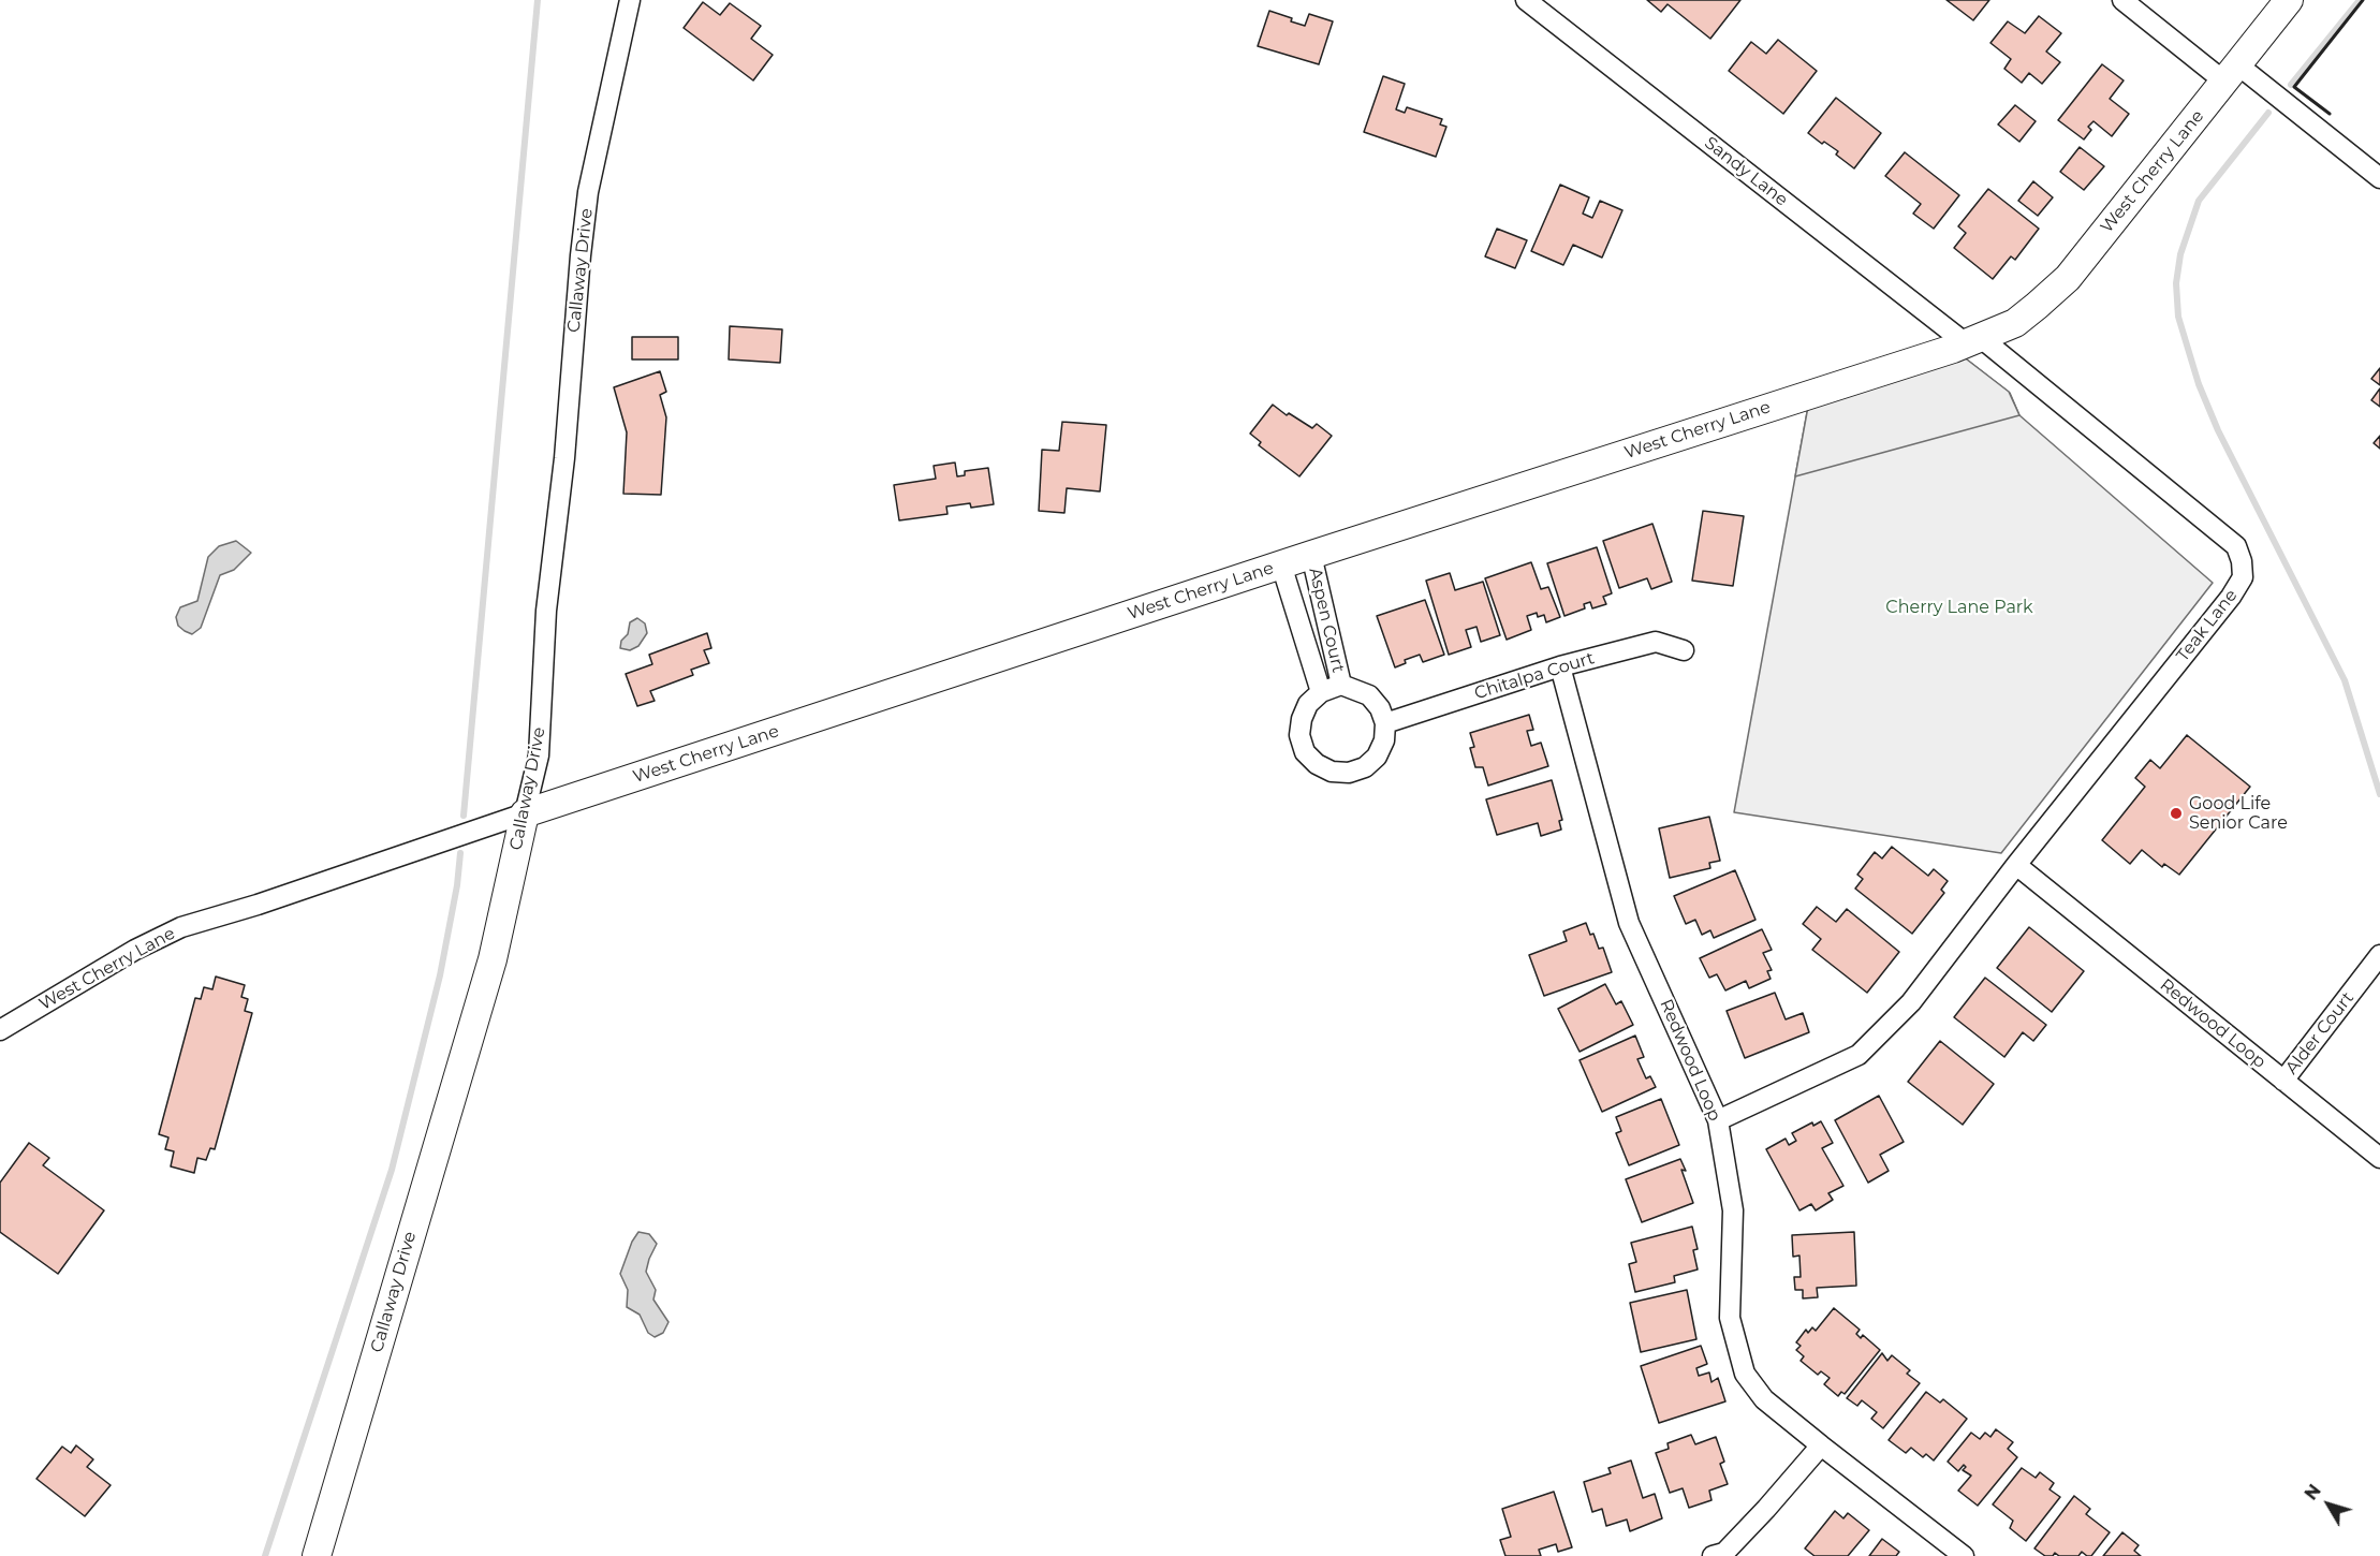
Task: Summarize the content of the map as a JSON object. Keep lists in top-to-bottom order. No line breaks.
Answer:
{"streets":{"street":["Sandy Lane","West Cherry Lane","Callaway Drive","Aspen Court","Teak Lane","Chitalpa Court","Redwood Loop","Alder Court"]},"crossings":[["Sandy Lane","West Cherry Lane"],["Sandy Lane","Teak Lane"],["West Cherry Lane","Callaway Drive"],["West Cherry Lane","Aspen Court"],["West Cherry Lane","Teak Lane"],["Aspen Court","Chitalpa Court"],["Teak Lane","Redwood Loop"],["Chitalpa Court","Redwood Loop"],["Redwood Loop","Alder Court"]],"parks":["Cherry Lane Park"],"places":["Good Life Senior Care"],"north":"top left"}
